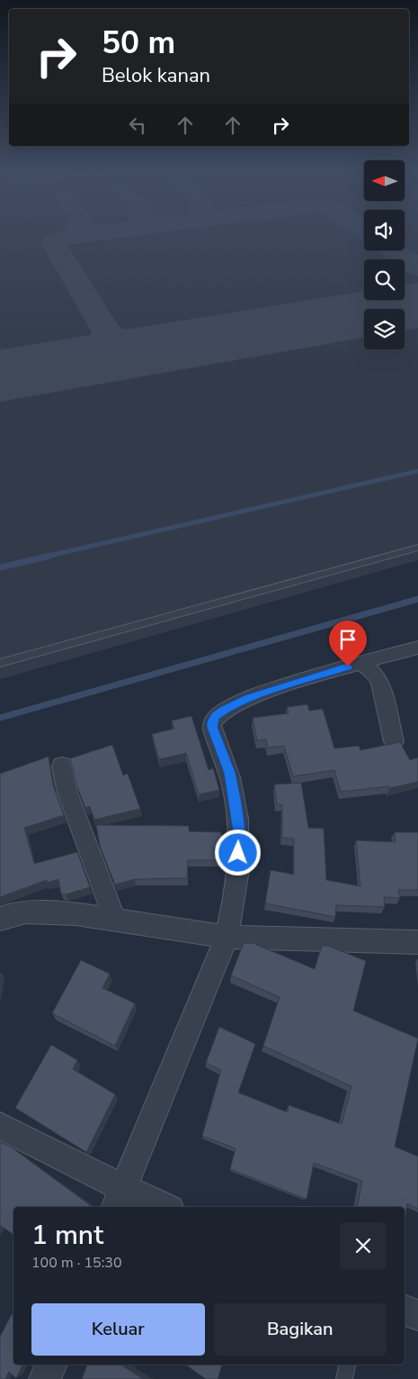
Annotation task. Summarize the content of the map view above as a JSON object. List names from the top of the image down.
{
  "north": "left",
  "page": {
    "turn": ["50 m", "Belok kanan"],
    "heading": ["1 mnt", "100 m · 15:30"],
    "buttons": ["Keluar", "Bagikan"]
  }
}
